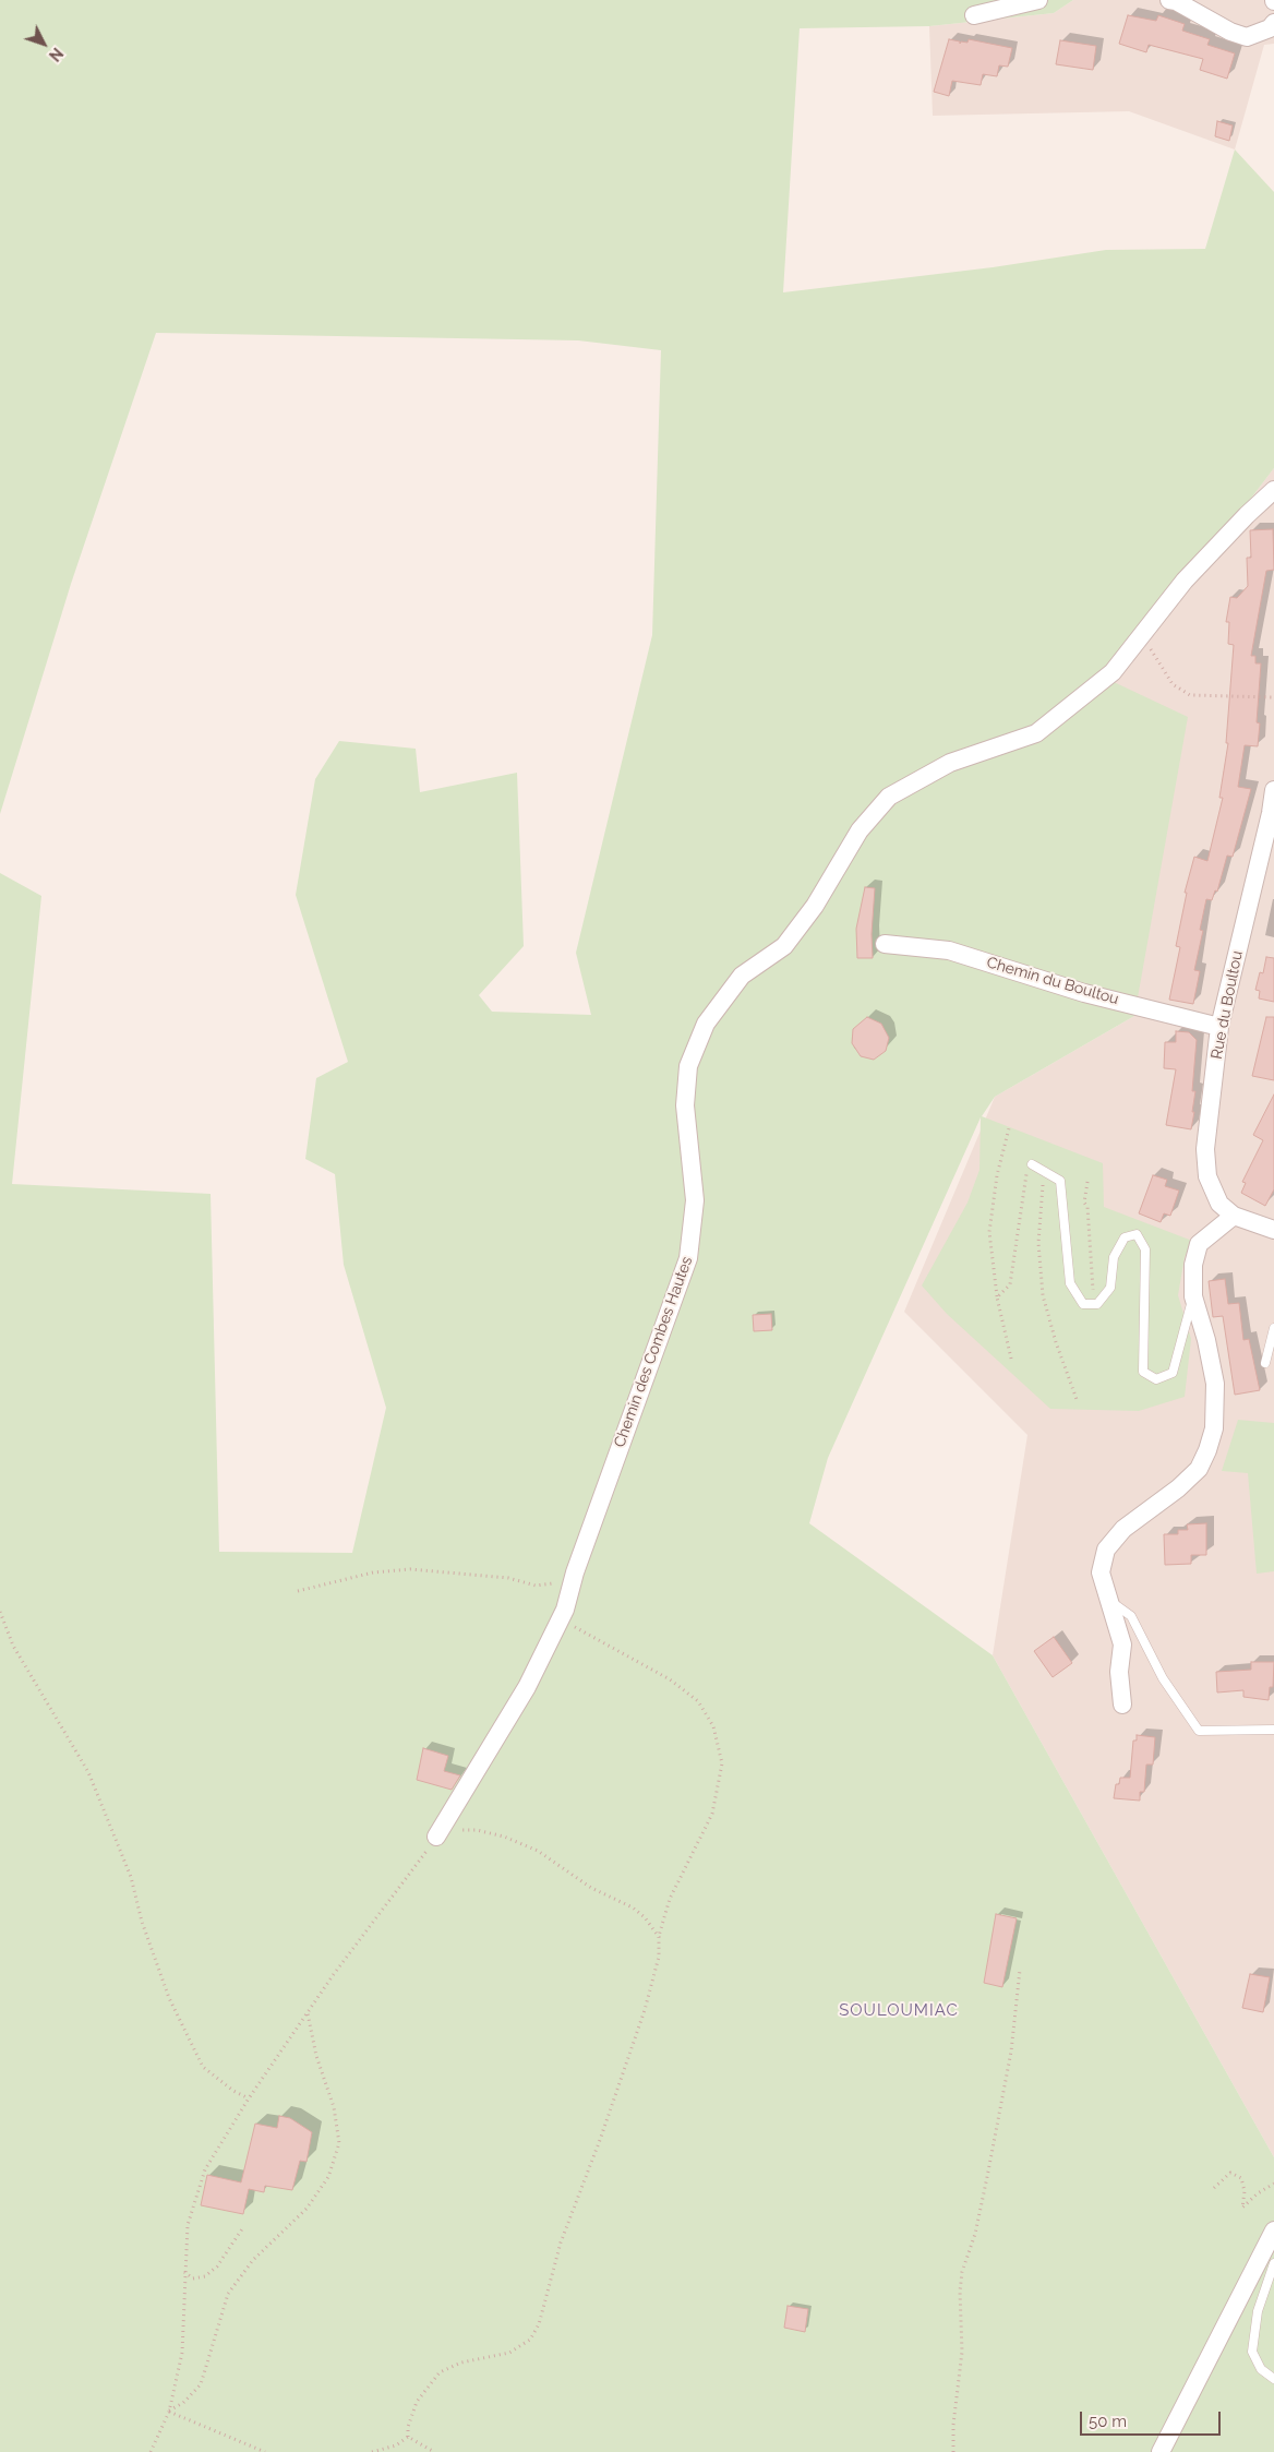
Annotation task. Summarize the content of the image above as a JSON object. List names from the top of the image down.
{
  "streets": {
    "street": ["Chemin du Boultou", "Rue du Boultou", "Chemin des Combes Hautes"]
  },
  "crossings": [
    ["Chemin du Boultou", "Rue du Boultou"]
  ],
  "districts": ["SOULOUMIAC"],
  "scale_bar": "50 m",
  "north": "bottom right"
}
